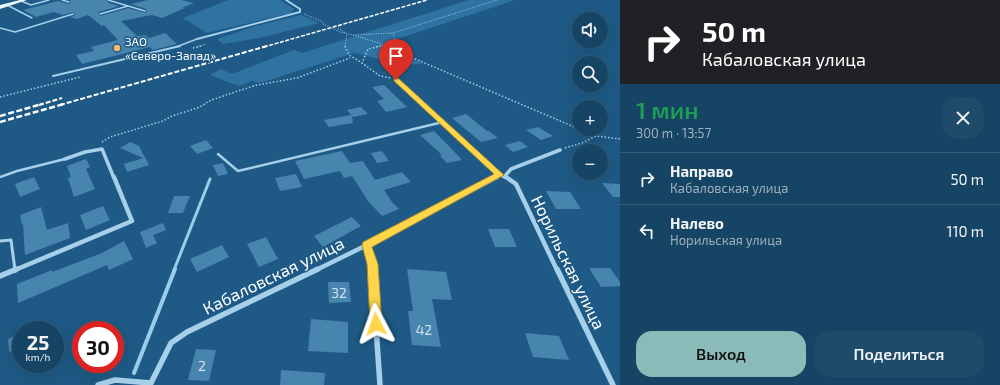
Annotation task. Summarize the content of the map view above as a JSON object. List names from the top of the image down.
{
  "streets": {
    "street": ["Норильская улица", "Кабаловская улица"]
  },
  "crossings": [
    ["Норильская улица", "Кабаловская улица"]
  ],
  "places": ["ЗАО «Северо-Запад»"],
  "house_numbers": ["32", "42", "2"],
  "page": {
    "turn": ["50 m", "Кабаловская улица"],
    "map_buttons": ["+", "−"],
    "heading": ["1 мин", "300 m · 13:57"],
    "list": [
      {
        "name": "Направо",
        "note": "Кабаловская улица",
        "value": "50 m"
      },
      {
        "name": "Налево",
        "note": "Норильская улица",
        "value": "110 m"
      }
    ],
    "speed": "25 km/h",
    "limit": "30",
    "buttons": ["Выход", "Поделиться"]
  }
}
